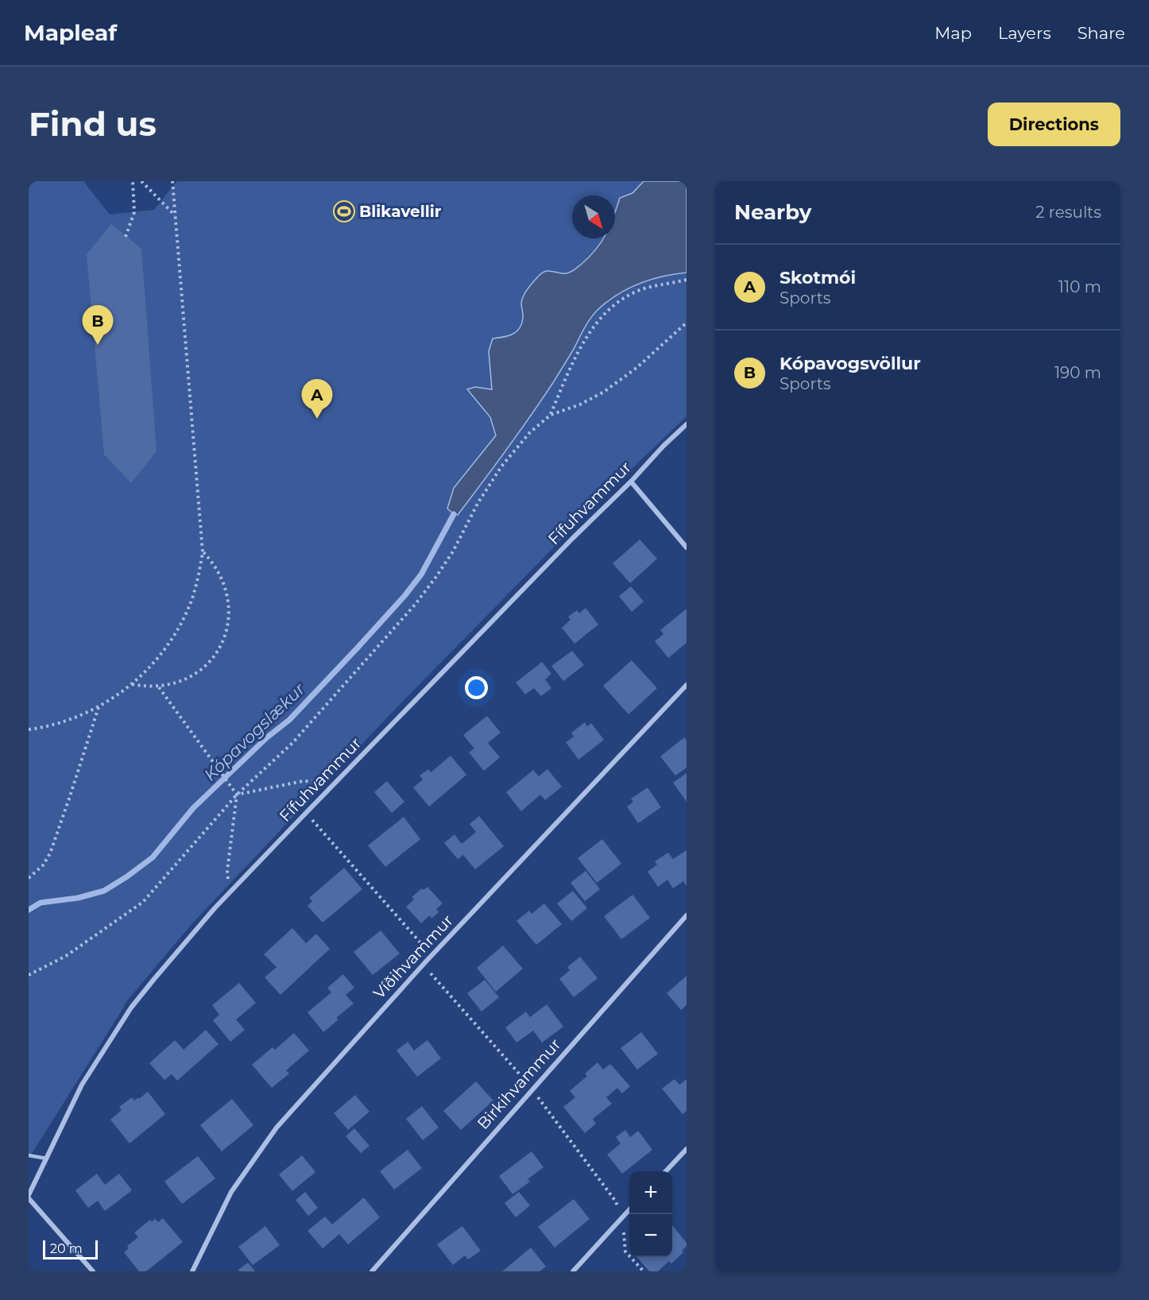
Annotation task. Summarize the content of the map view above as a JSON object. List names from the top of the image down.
{
  "streets": {
    "street": ["Fífuhvammur", "Víðihvammur", "Birkihvammur"]
  },
  "water": ["Kópavogslækur"],
  "places": {
    "sports": ["Blikavellir"]
  },
  "scale_bar": "20 m",
  "north": "bottom right",
  "page": {
    "header": "Mapleaf",
    "nav": ["Map", "Layers", "Share"],
    "buttons": "Directions",
    "title": "Find us",
    "heading": ["Nearby", "2 results"],
    "list": [
      {
        "mark": "A",
        "name": "Skotmói",
        "note": "Sports",
        "value": "110 m"
      },
      {
        "mark": "B",
        "name": "Kópavogsvöllur",
        "note": "Sports",
        "value": "190 m"
      }
    ],
    "pins": ["B", "A"],
    "map_buttons": ["+", "−"],
    "scale": "20 m"
  }
}
